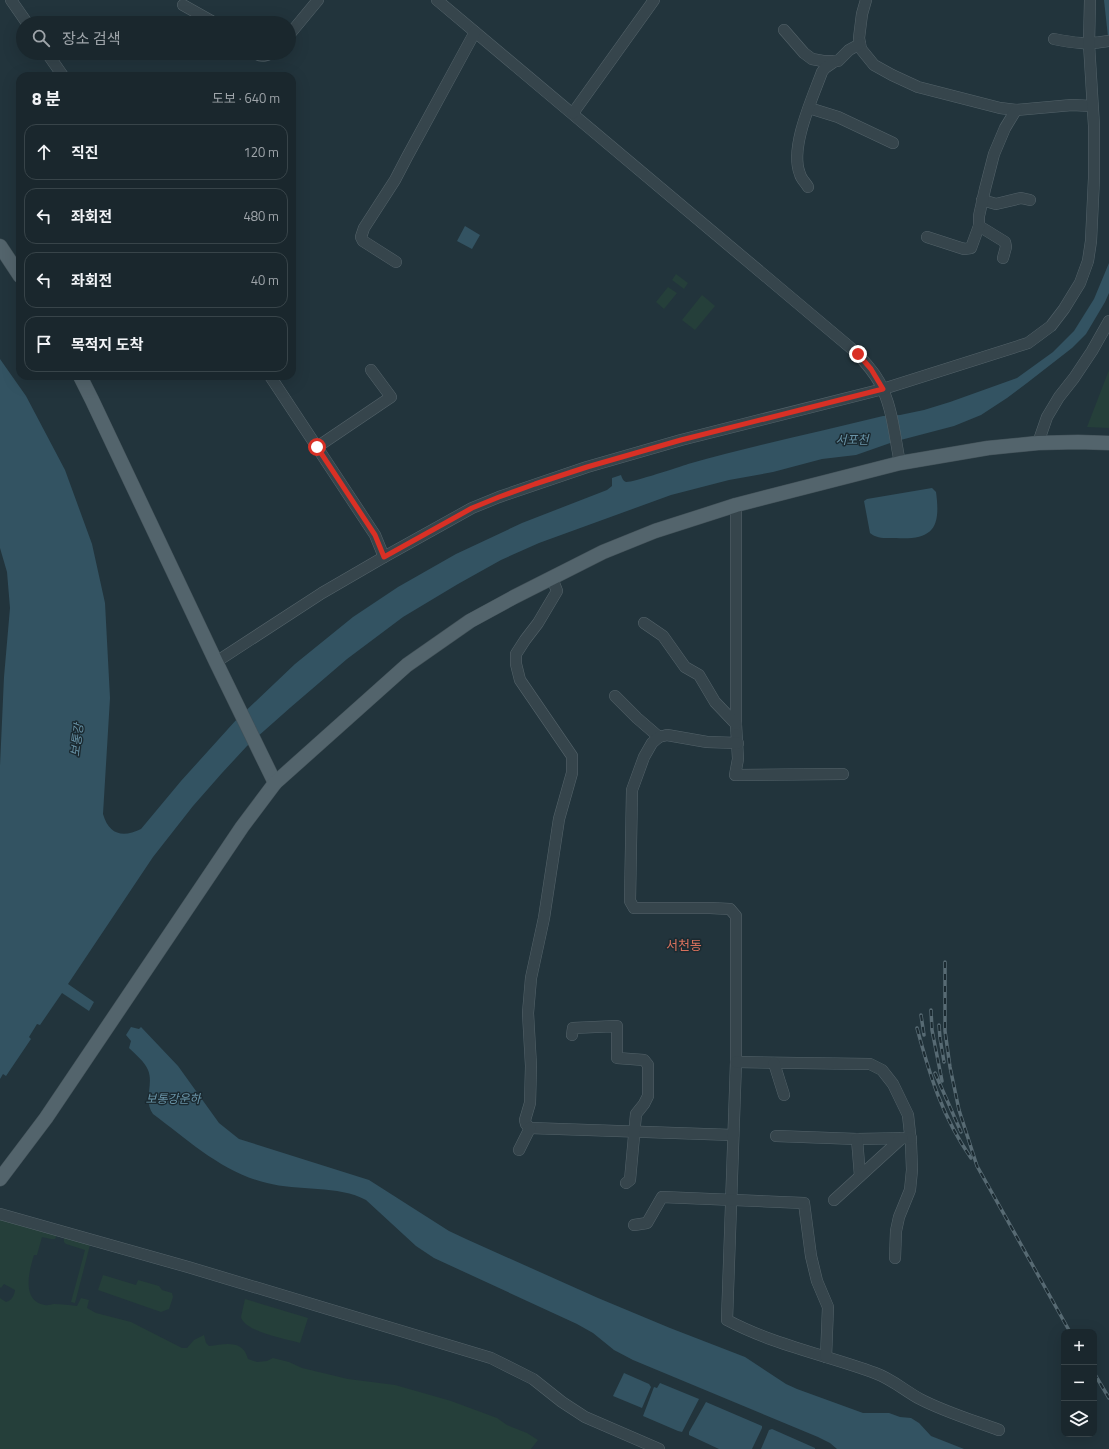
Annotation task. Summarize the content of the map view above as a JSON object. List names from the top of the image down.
{
  "districts": ["서천동"],
  "water": ["서포천", "보통강", "보통강운하"],
  "page": {
    "search": "장소 검색",
    "heading": ["8 분", "도보 · 640 m"],
    "list": [
      ["직진", "120 m"],
      ["좌회전", "480 m"],
      ["좌회전", "40 m"],
      "목적지 도착"
    ],
    "map_buttons": ["+", "−"]
  }
}
